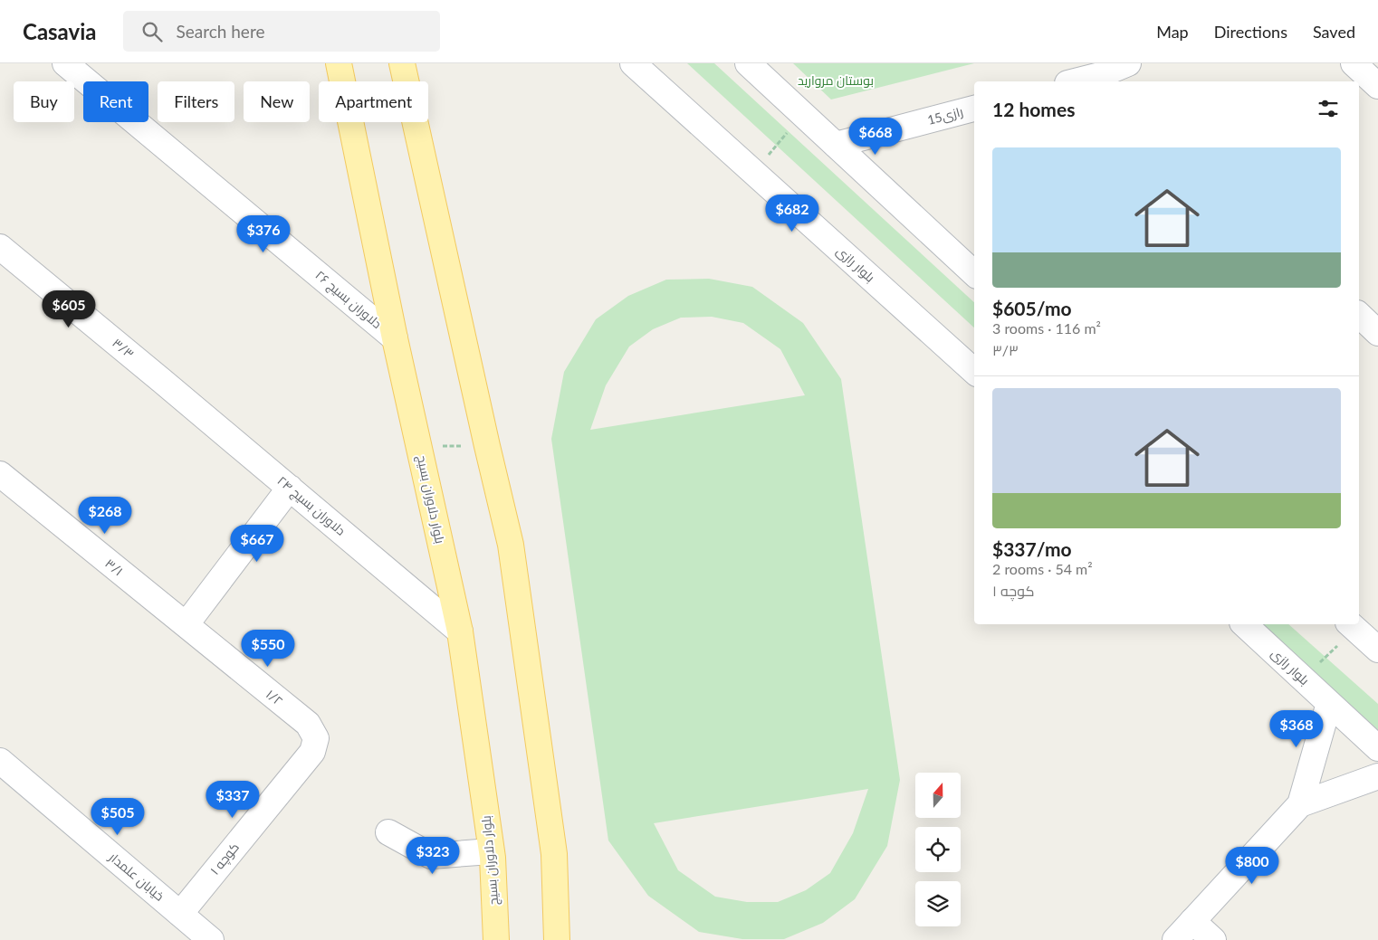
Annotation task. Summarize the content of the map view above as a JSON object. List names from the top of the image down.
{
  "streets": {
    "main road": ["بلوار دلاوران بسیج"],
    "street": [
      "15رازی",
      "بلوار رازی",
      "دلاوران بسیج ۲۶",
      "۳/۳",
      "دلاوران بسیج ۲۴",
      "۳/۱",
      "۱/۲",
      "کوچه ۱",
      "خیابان علمدار"
    ]
  },
  "crossings": [
    ["دلاوران بسیج ۲۶", "بلوار دلاوران بسیج"],
    ["۳/۳", "دلاوران بسیج ۲۴"],
    ["بلوار دلاوران بسیج", "دلاوران بسیج ۲۴"],
    ["۳/۱", "۱/۲"],
    ["۱/۲", "کوچه ۱"],
    ["کوچه ۱", "خیابان علمدار"]
  ],
  "parks": ["بوستان مروارید"],
  "north": "top",
  "page": {
    "header": "Casavia",
    "search": "Search here",
    "nav": ["Map", "Directions", "Saved"],
    "chip": [
      "Buy",
      "Rent",
      "Filters",
      "New",
      "Apartment"
    ],
    "heading": "12 homes",
    "price": [
      "$668",
      "$682",
      "$376",
      "$605",
      "$268",
      "$667",
      "$550",
      "$368",
      "$337",
      "$505",
      "$323",
      "$800"
    ],
    "list": [
      {
        "name": "$605/mo",
        "note": "3 rooms · 116 m² · ۳/۳"
      },
      {
        "name": "$337/mo",
        "note": "2 rooms · 54 m² · کوچه ۱"
      }
    ]
  }
}
